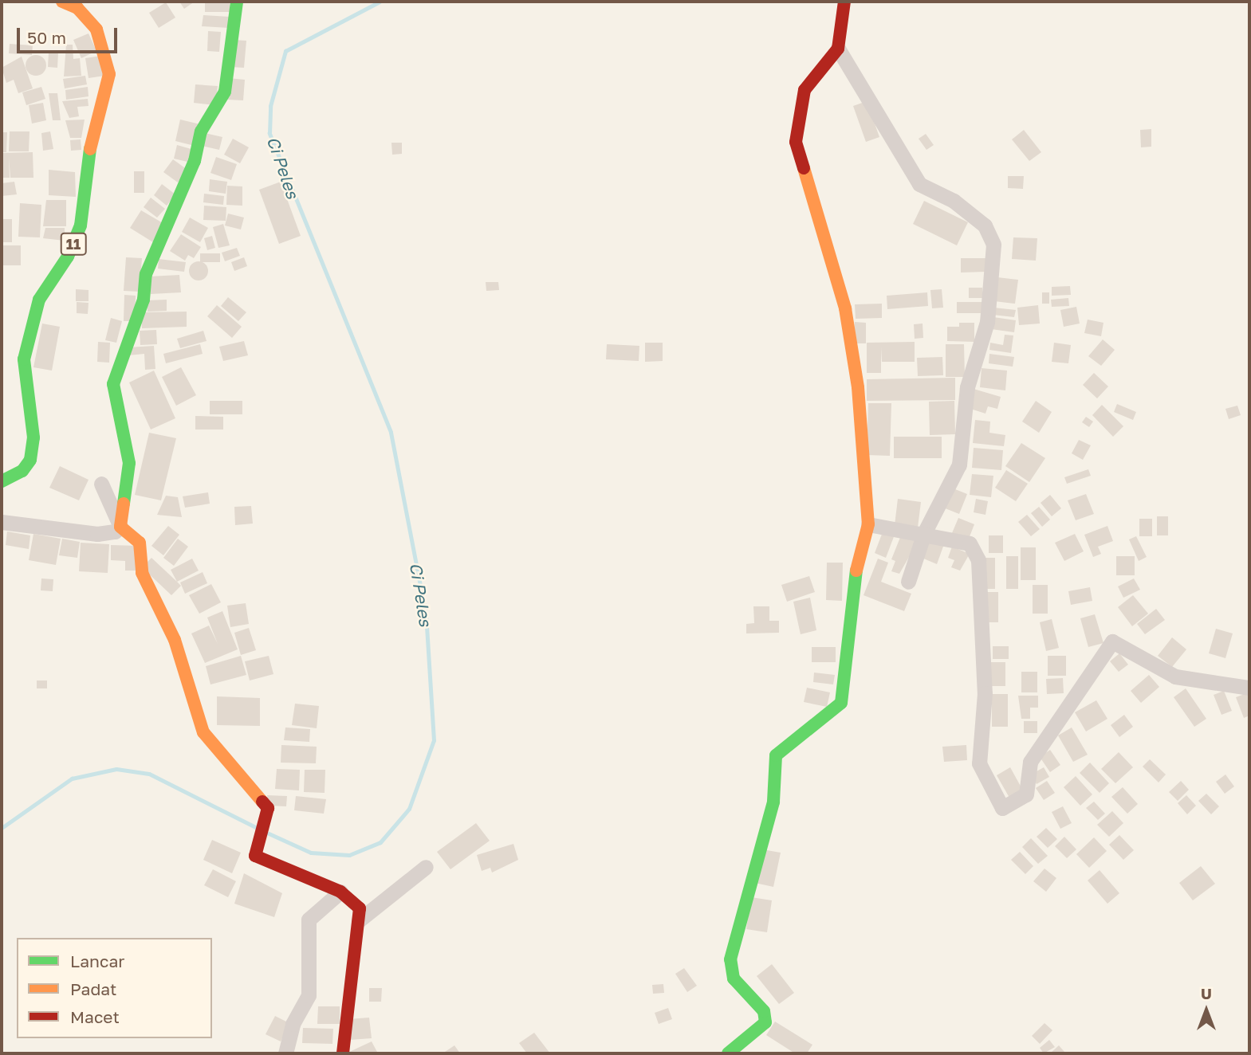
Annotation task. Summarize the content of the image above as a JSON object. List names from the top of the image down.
{
  "streets": {
    "main road": ["11"]
  },
  "water": ["Ci Peles"],
  "legend": ["Lancar", "Padat", "Macet"],
  "scale_bar": "50 m",
  "north": "top"
}
